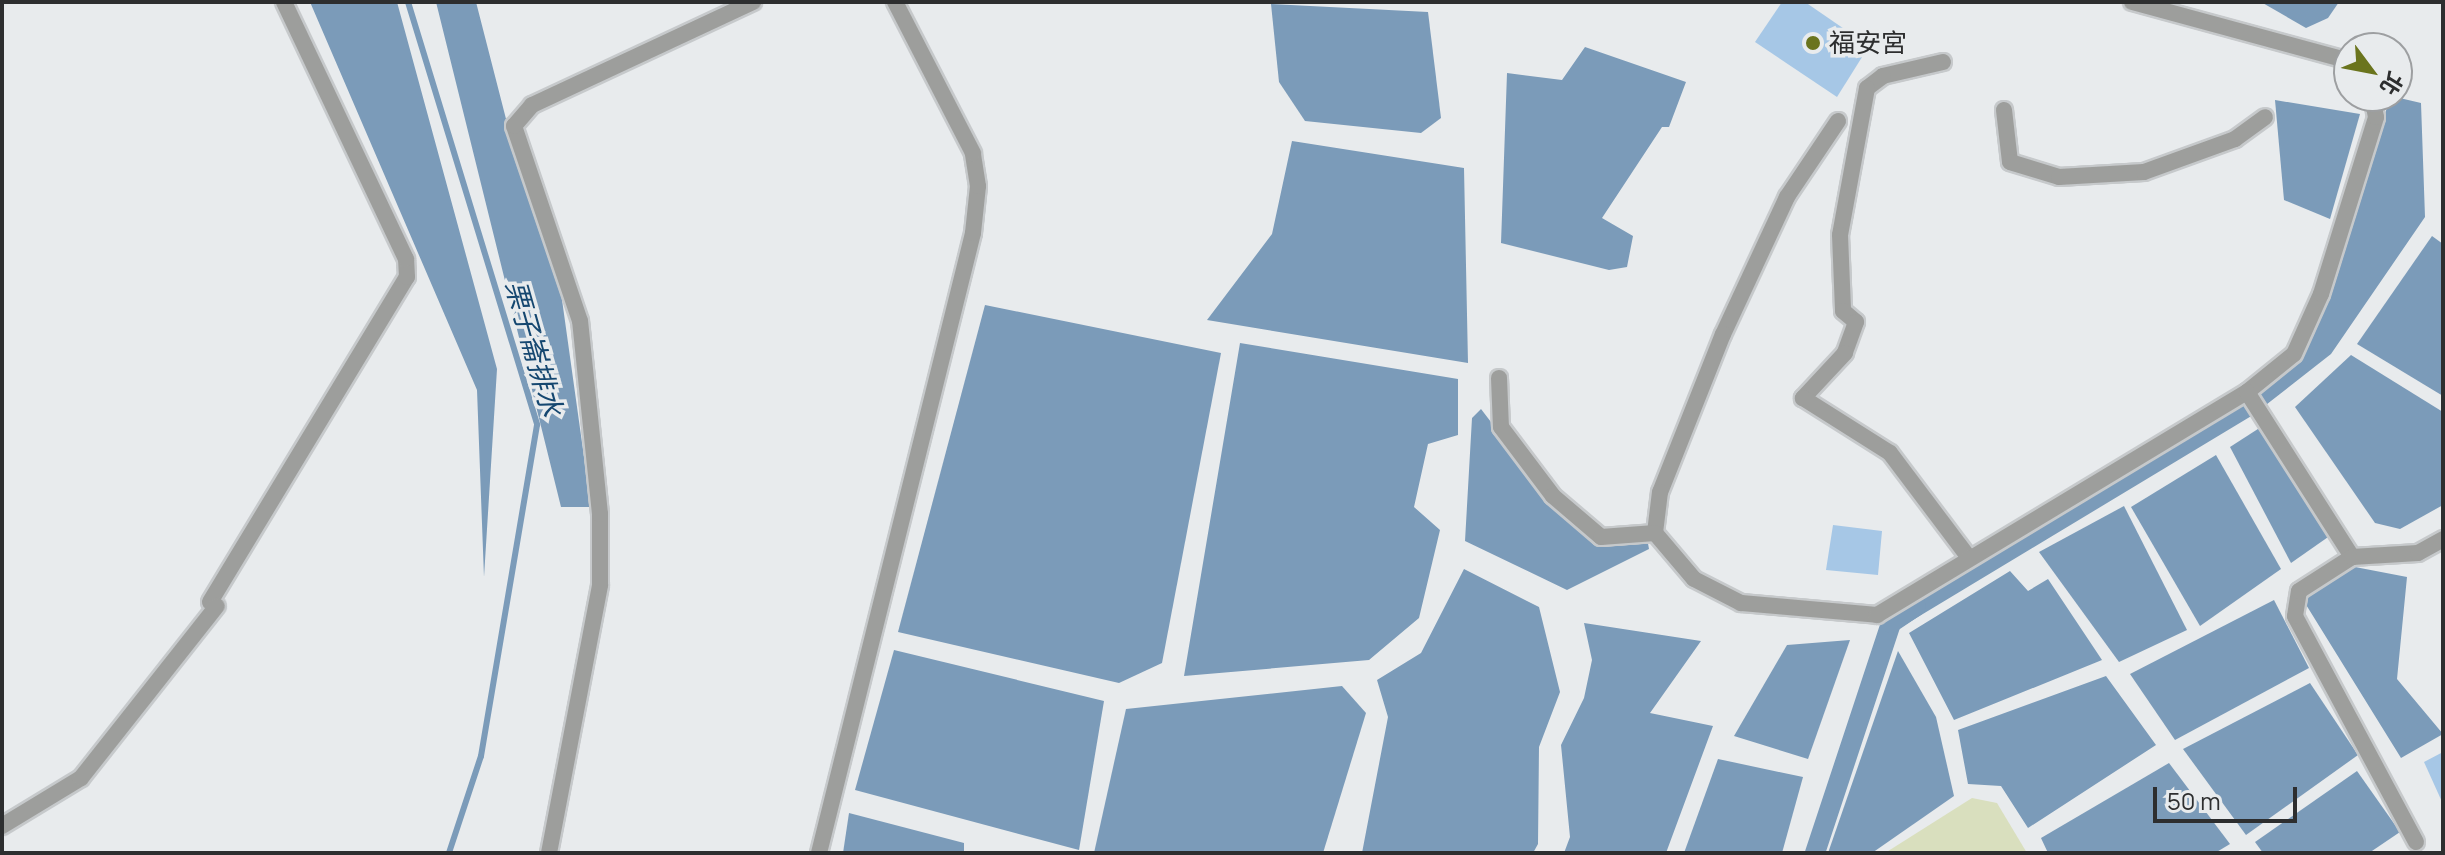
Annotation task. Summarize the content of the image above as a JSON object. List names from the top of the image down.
{
  "water": ["栗子崙排水"],
  "places": ["福安宮"],
  "scale_bar": "50 m",
  "north": "bottom right"
}
